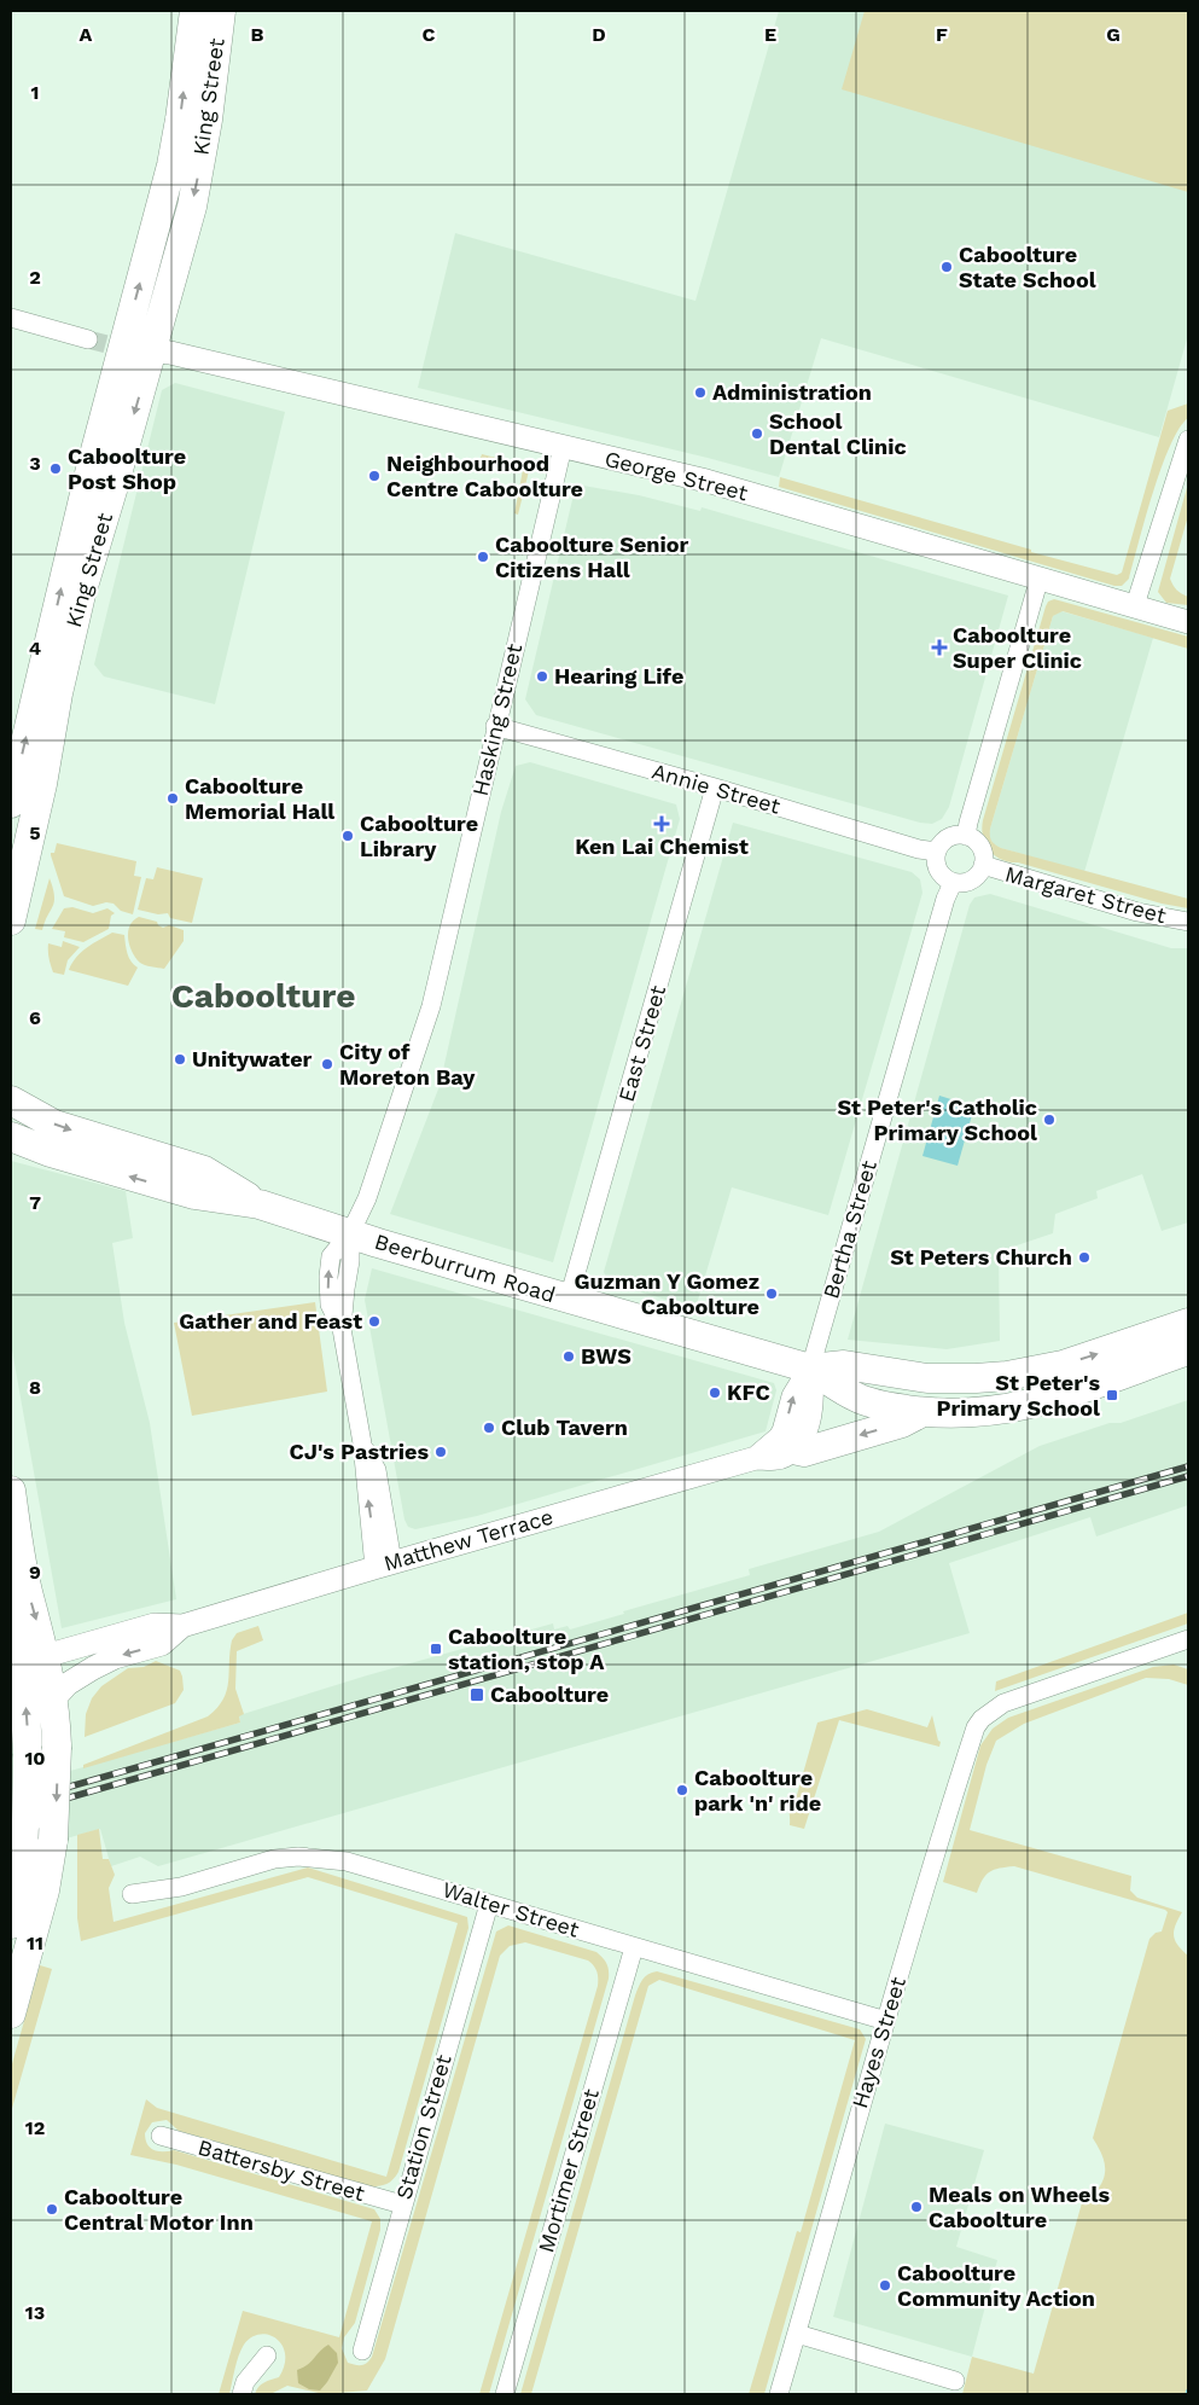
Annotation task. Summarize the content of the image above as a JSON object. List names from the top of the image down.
{
  "streets": {
    "main road": ["King Street", "Beerburrum Road"],
    "street": [
      "George Street",
      "Hasking Street",
      "Annie Street",
      "Margaret Street",
      "East Street",
      "Bertha Street",
      "Matthew Terrace",
      "Walter Street",
      "Hayes Street",
      "Station Street",
      "Battersby Street",
      "Mortimer Street"
    ]
  },
  "crossings": [
    ["King Street", "George Street"],
    ["George Street", "Hasking Street"],
    ["Hasking Street", "Annie Street"],
    ["Hasking Street", "Beerburrum Road"],
    ["Annie Street", "Margaret Street"],
    ["Annie Street", "East Street"],
    ["Annie Street", "Bertha Street"],
    ["Margaret Street", "Bertha Street"],
    ["East Street", "Beerburrum Road"],
    ["Bertha Street", "Beerburrum Road"],
    ["Bertha Street", "Matthew Terrace"],
    ["Beerburrum Road", "Matthew Terrace"],
    ["Walter Street", "Hayes Street"],
    ["Walter Street", "Station Street"],
    ["Walter Street", "Mortimer Street"],
    ["Station Street", "Battersby Street"]
  ],
  "districts": ["Caboolture"],
  "places": {
    "other": [
      "Caboolture State School",
      "Administration",
      "School Dental Clinic",
      "Caboolture Post Shop",
      "Neighbourhood Centre Caboolture",
      "Caboolture Senior Citizens Hall",
      "Hearing Life",
      "Caboolture Memorial Hall",
      "Caboolture Library",
      "Unitywater",
      "City of Moreton Bay",
      "St Peter's Catholic Primary School",
      "St Peters Church",
      "Guzman Y Gomez Caboolture",
      "Gather and Feast",
      "BWS",
      "KFC",
      "Club Tavern",
      "CJ's Pastries",
      "Caboolture park 'n' ride",
      "Meals on Wheels Caboolture",
      "Caboolture Central Motor Inn",
      "Caboolture Community Action"
    ],
    "health": ["Caboolture Super Clinic", "Ken Lai Chemist"],
    "transit": ["St Peter's Primary School", "Caboolture station, stop A", "Caboolture"]
  },
  "grid": {
    "columns": [
      "A",
      "B",
      "C",
      "D",
      "E",
      "F",
      "G"
    ],
    "rows": [
      "1",
      "2",
      "3",
      "4",
      "5",
      "6",
      "7",
      "8",
      "9",
      "10",
      "11",
      "12",
      "13"
    ]
  }
}
